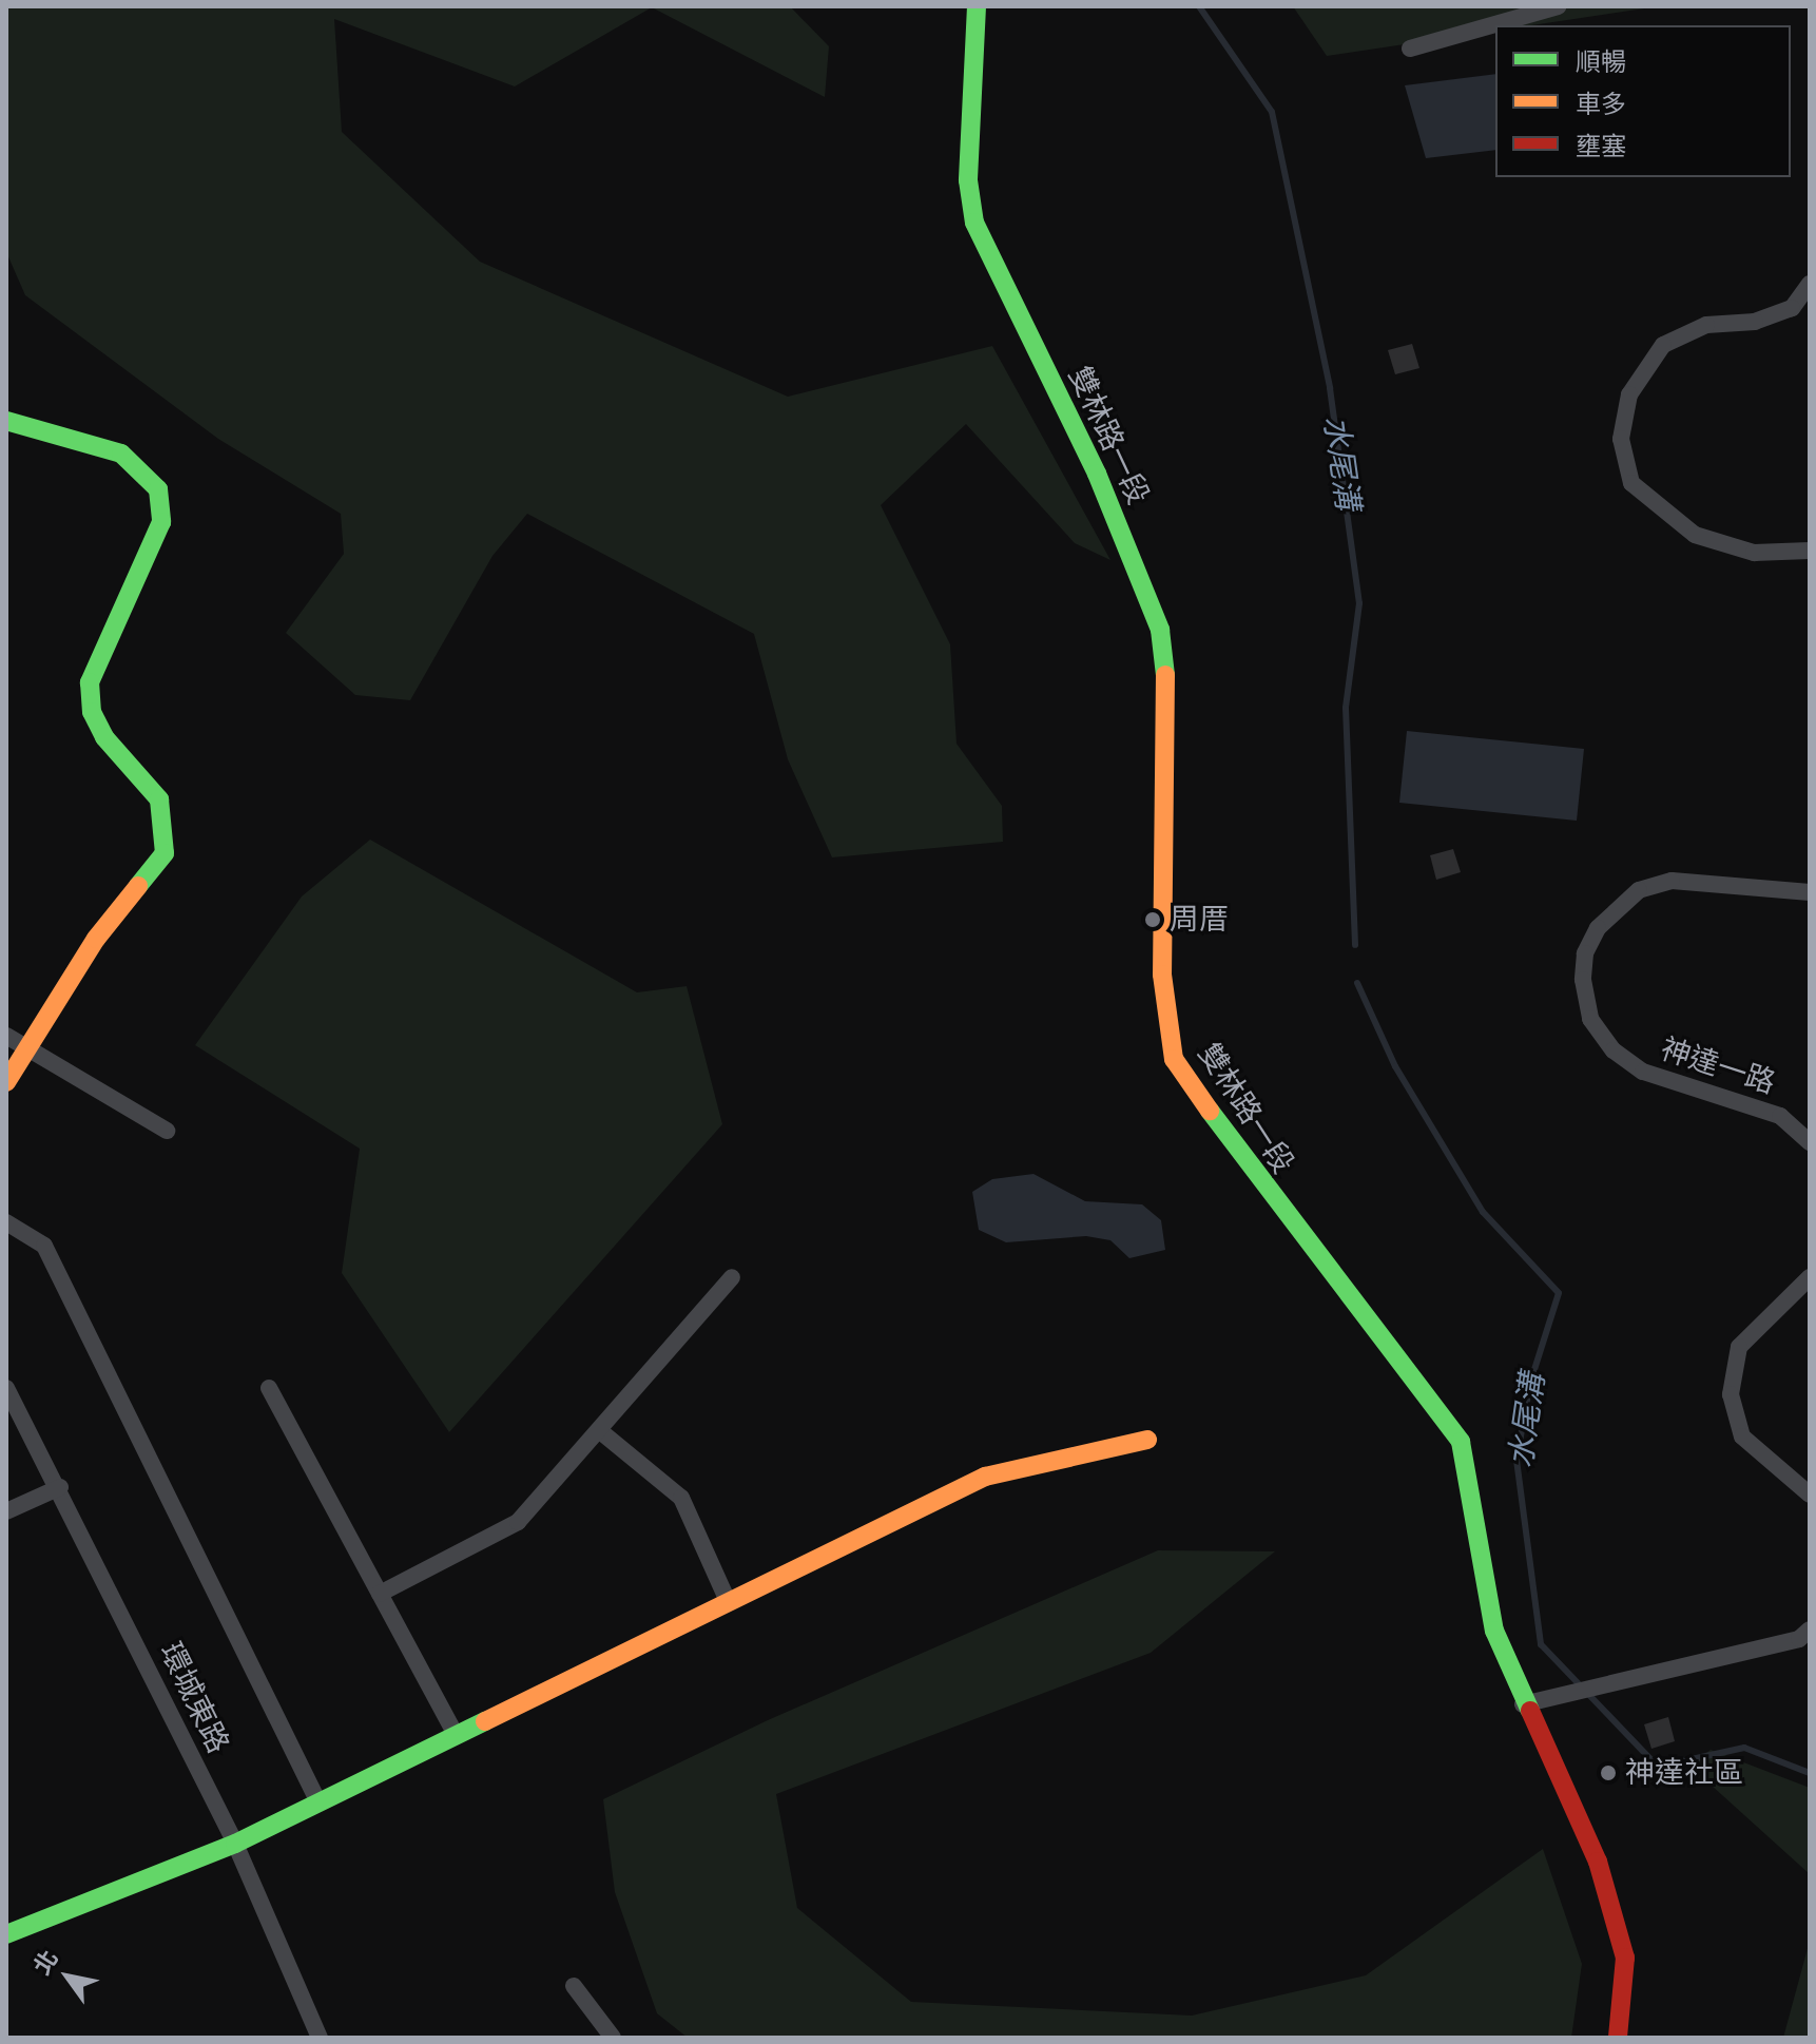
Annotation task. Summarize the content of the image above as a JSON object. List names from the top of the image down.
{
  "streets": {
    "street": ["雙林路一段", "神達一路", "環城東路"]
  },
  "water": ["水尾溝"],
  "places": ["周厝", "神達社區"],
  "legend": ["順暢", "車多", "壅塞"],
  "north": "top left"
}
